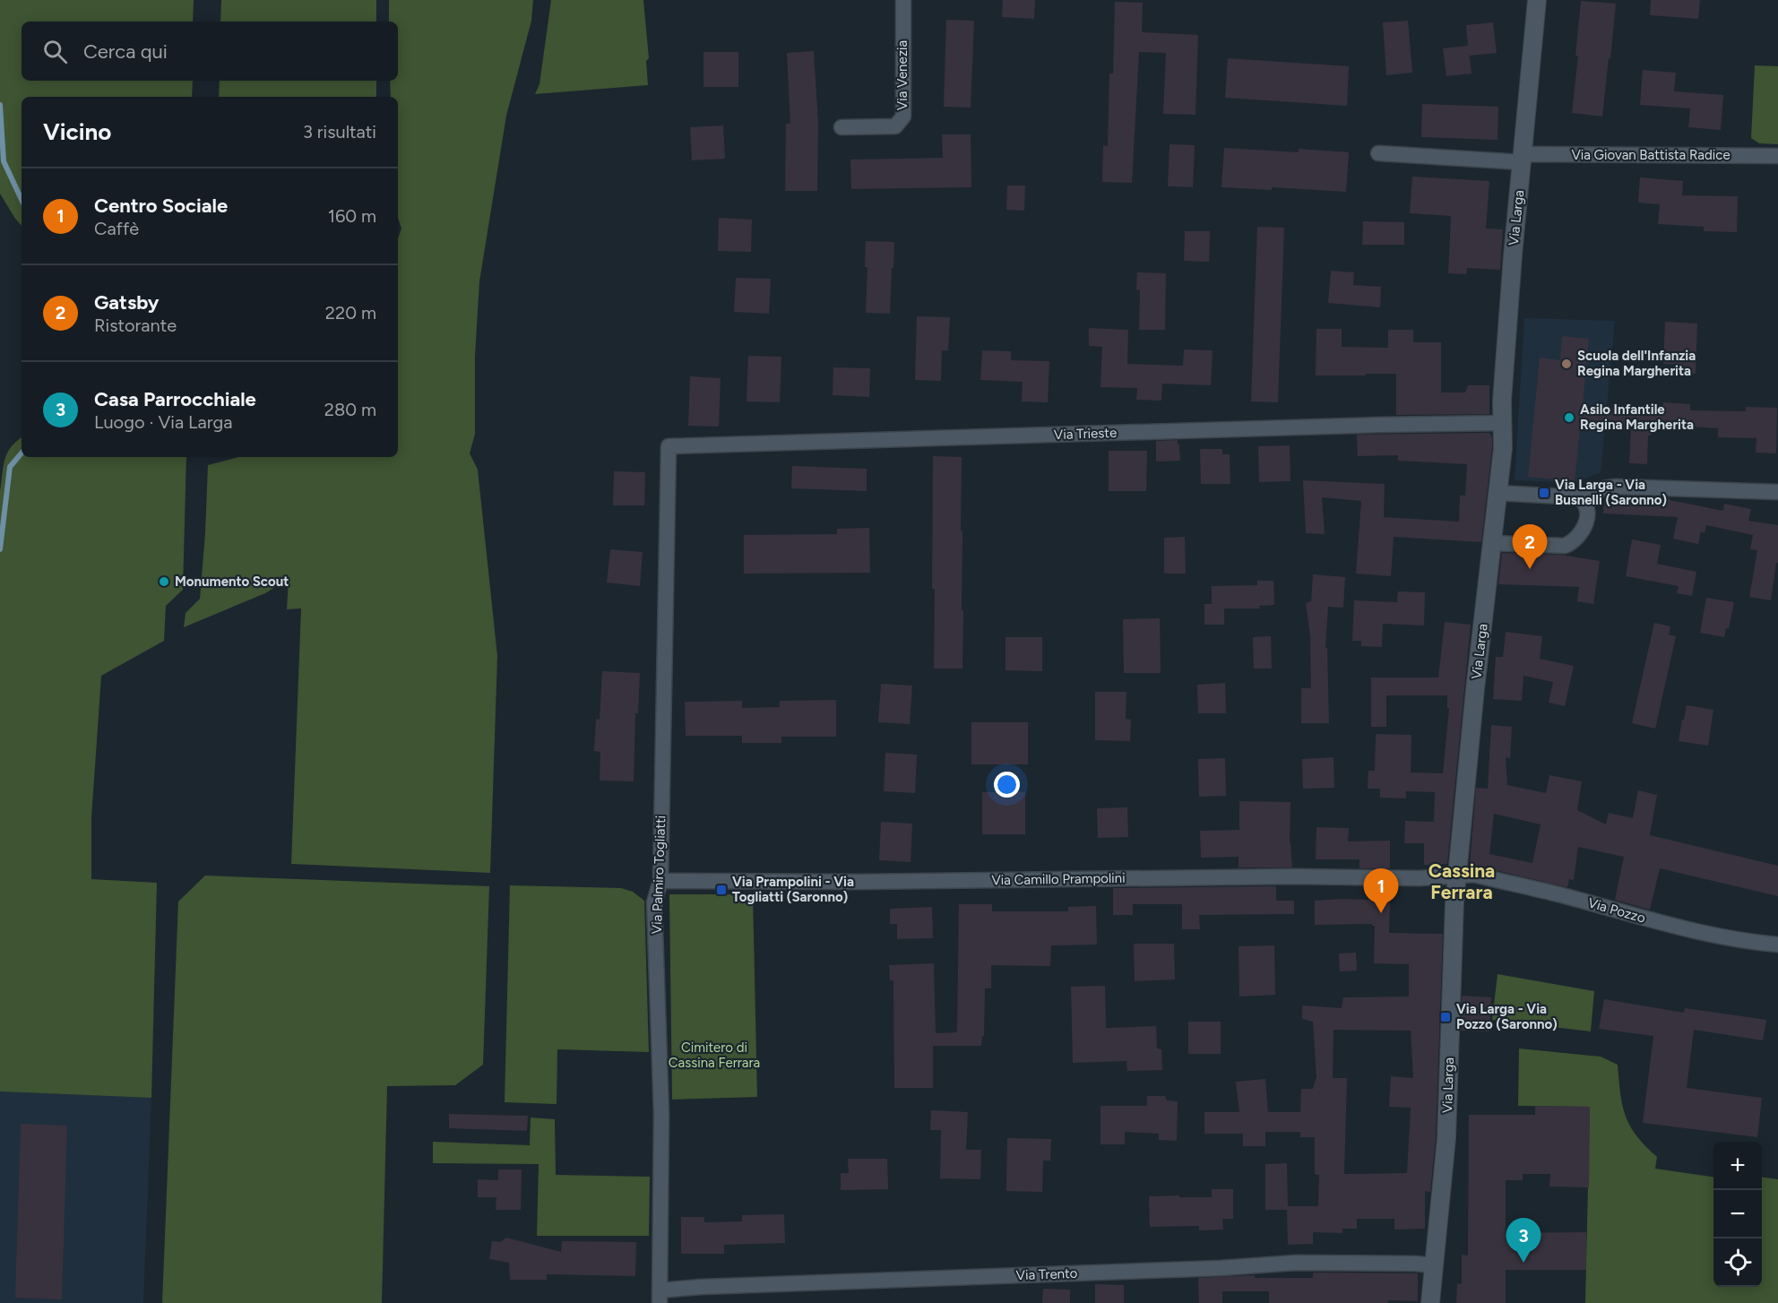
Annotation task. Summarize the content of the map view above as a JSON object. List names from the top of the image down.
{
  "streets": {
    "street": [
      "Via Venezia",
      "Via Giovan Battista Radice",
      "Via Larga",
      "Via Trieste",
      "Via Palmiro Togliatti",
      "Via Camillo Prampolini",
      "Via Pozzo",
      "Via Trento"
    ]
  },
  "crossings": [
    ["Via Giovan Battista Radice", "Via Larga"],
    ["Via Larga", "Via Trieste"],
    ["Via Larga", "Via Camillo Prampolini"],
    ["Via Larga", "Via Pozzo"],
    ["Via Larga", "Via Trento"],
    ["Via Trieste", "Via Palmiro Togliatti"],
    ["Via Palmiro Togliatti", "Via Camillo Prampolini"],
    ["Via Palmiro Togliatti", "Via Trento"],
    ["Via Camillo Prampolini", "Via Pozzo"]
  ],
  "districts": ["Cassina Ferrara"],
  "parks": ["Cimitero di Cassina Ferrara"],
  "places": {
    "other": ["Scuola dell'Infanzia Regina Margherita", "Asilo Infantile Regina Margherita", "Monumento Scout"],
    "transit": ["Via Larga - Via Busnelli (Saronno)", "Via Prampolini - Via Togliatti (Saronno)", "Via Larga - Via Pozzo (Saronno)"]
  },
  "page": {
    "search": "Cerca qui",
    "heading": ["Vicino", "3 risultati"],
    "list": [
      {
        "mark": "1",
        "name": "Centro Sociale",
        "note": "Caffè",
        "value": "160 m"
      },
      {
        "mark": "2",
        "name": "Gatsby",
        "note": "Ristorante",
        "value": "220 m"
      },
      {
        "mark": "3",
        "name": "Casa Parrocchiale",
        "note": "Luogo · Via Larga",
        "value": "280 m"
      }
    ],
    "pins": ["2", "1", "3"],
    "map_buttons": ["+", "−"]
  }
}
